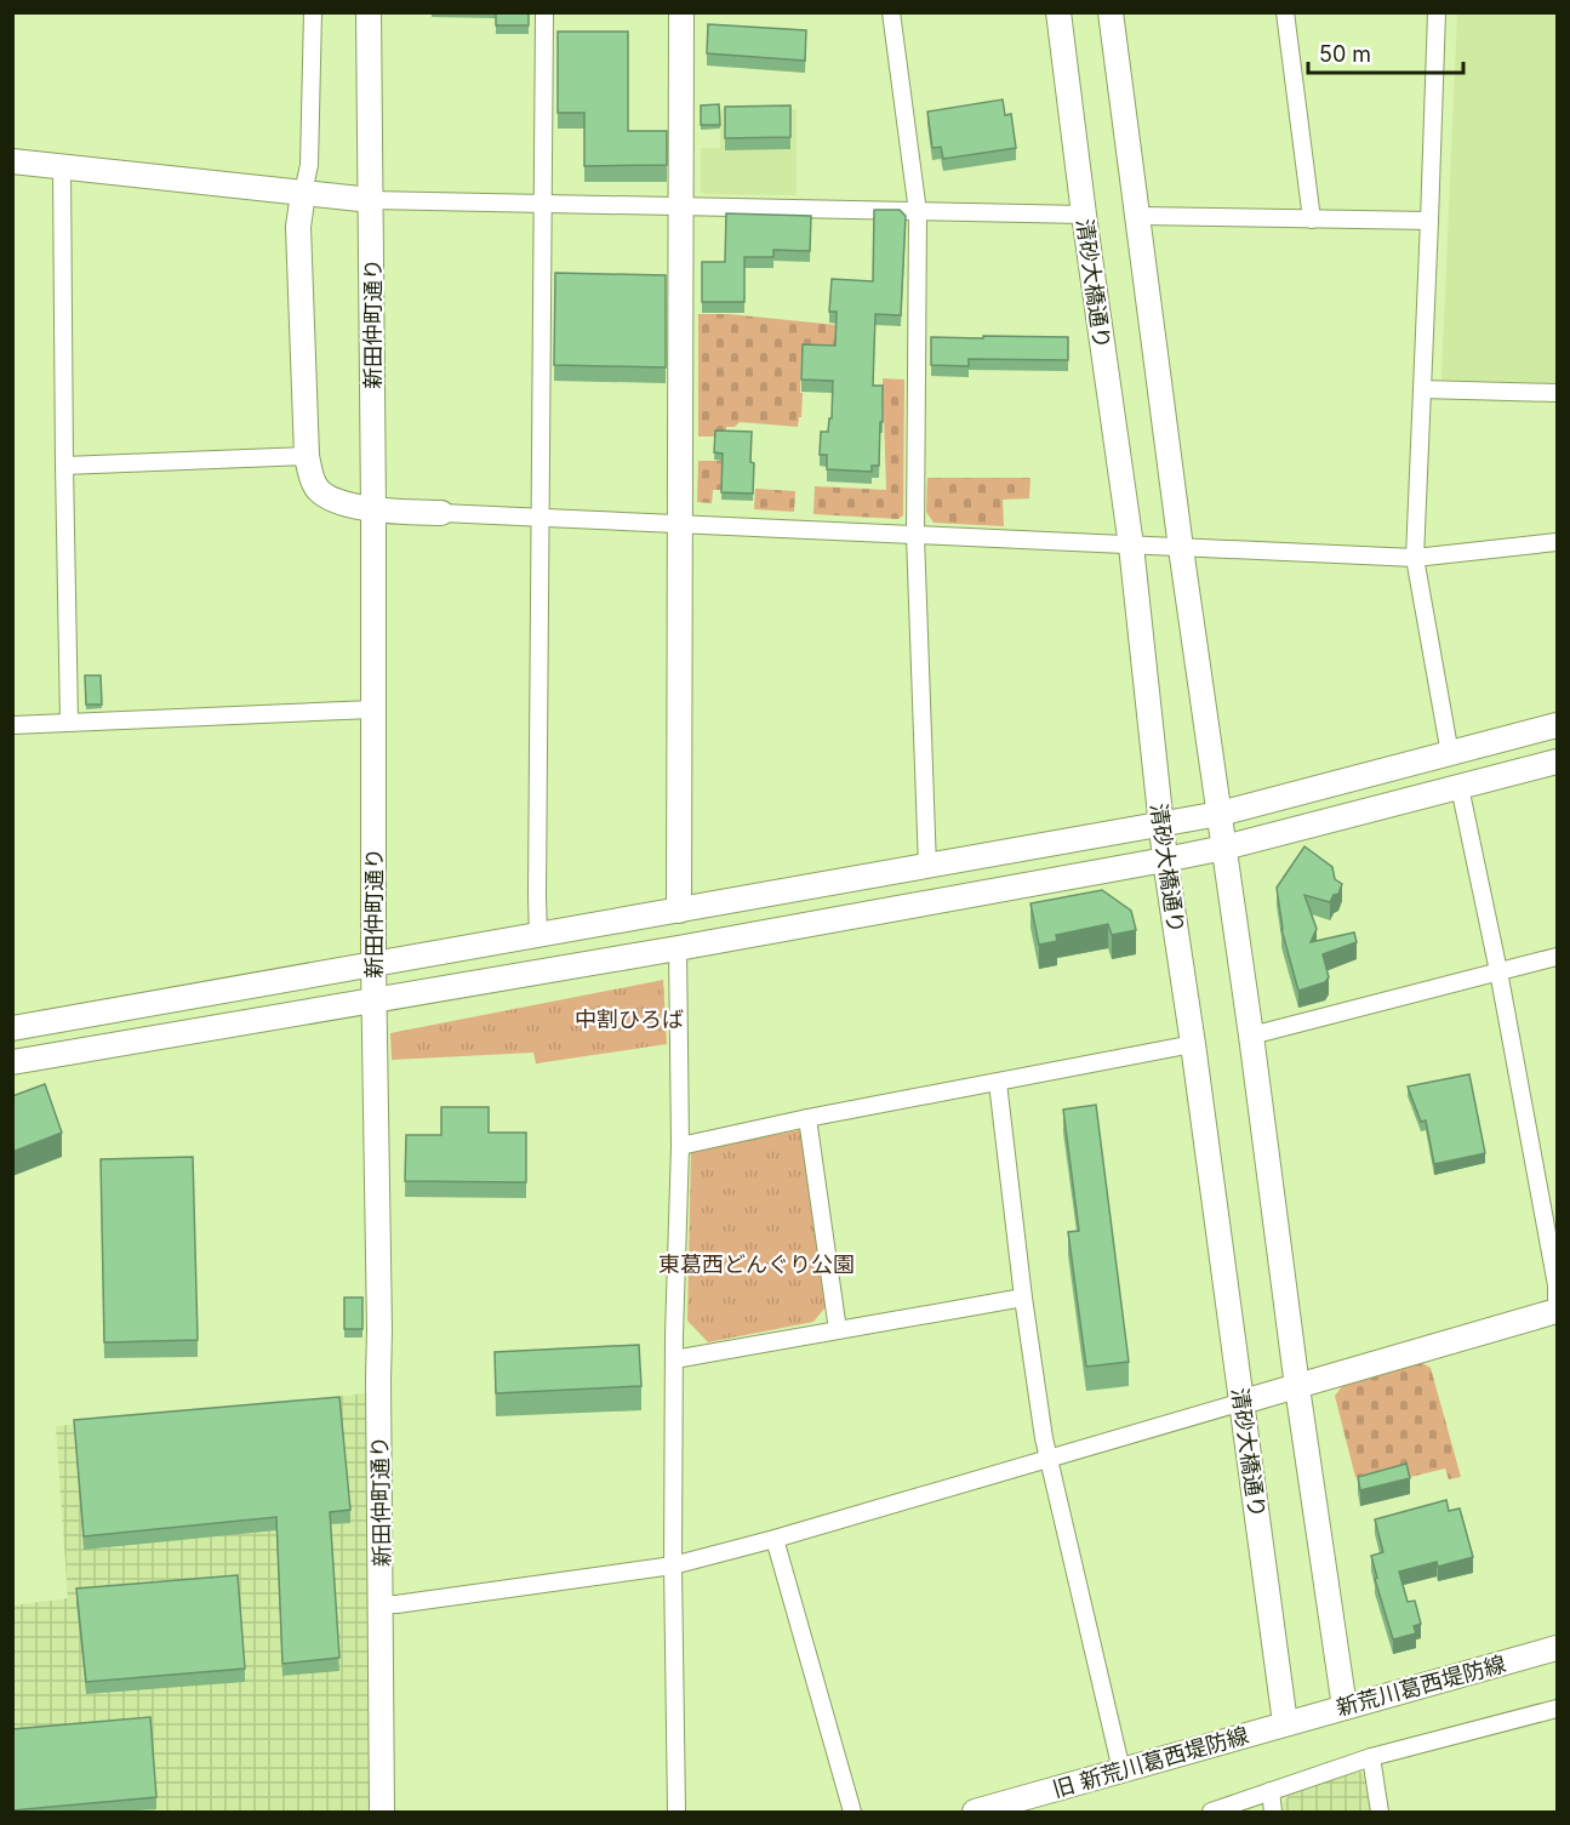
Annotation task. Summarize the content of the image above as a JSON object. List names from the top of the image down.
{
  "streets": {
    "street": [
      "清砂大橋通り",
      "新田仲町通り",
      "新荒川葛西堤防線",
      "旧 新荒川葛西堤防線"
    ]
  },
  "crossings": [
    ["清砂大橋通り", "新荒川葛西堤防線"],
    ["清砂大橋通り", "旧 新荒川葛西堤防線"],
    ["新荒川葛西堤防線", "旧 新荒川葛西堤防線"]
  ],
  "parks": ["中割ひろば", "東葛西どんぐり公園"],
  "scale_bar": "50 m"
}
